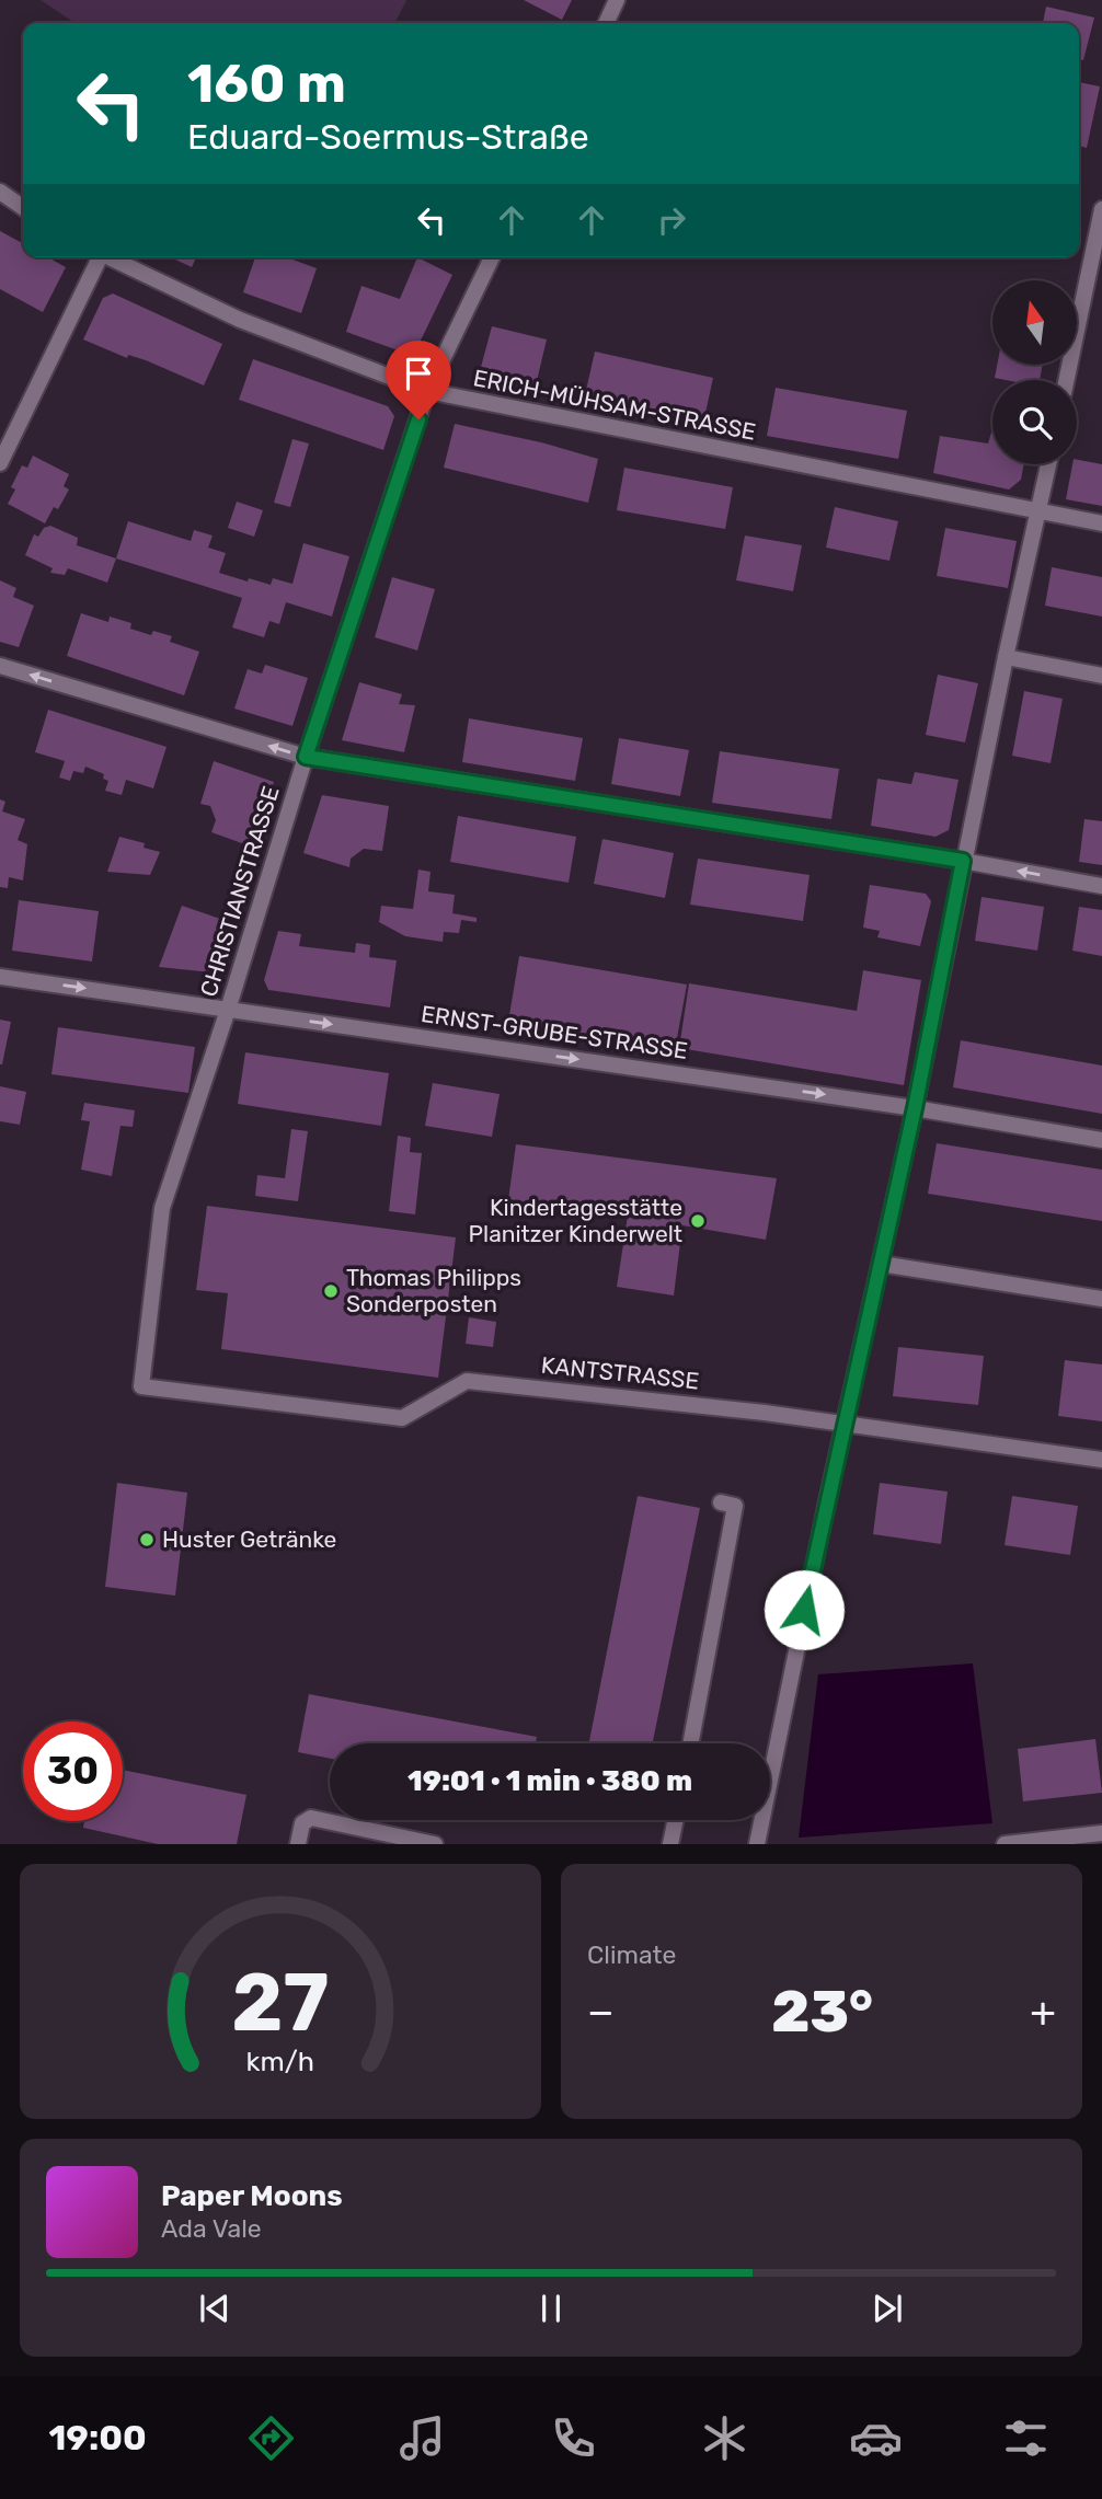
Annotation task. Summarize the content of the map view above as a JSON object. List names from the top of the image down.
{
  "streets": {
    "street": [
      "ERICH-MÜHSAM-STRASSE",
      "CHRISTIANSTRASSE",
      "ERNST-GRUBE-STRASSE",
      "KANTSTRASSE"
    ]
  },
  "crossings": [
    ["ERICH-MÜHSAM-STRASSE", "CHRISTIANSTRASSE"],
    ["CHRISTIANSTRASSE", "ERNST-GRUBE-STRASSE"],
    ["CHRISTIANSTRASSE", "KANTSTRASSE"]
  ],
  "one_way": ["ERNST-GRUBE-STRASSE"],
  "places": ["Kindertagesstätte Planitzer Kinderwelt", "Thomas Philipps Sonderposten", "Huster Getränke"],
  "north": "top",
  "page": {
    "turn": ["160 m", "Eduard-Soermus-Straße"],
    "limit": "30",
    "trip": "19:01 · 1 min · 380 m",
    "tile": "Climate",
    "heat": ["−", "23°", "+"],
    "song": ["Paper Moons", "Ada Vale"],
    "tabs": "19:00",
    "gauge": ["27", "km/h"]
  }
}
